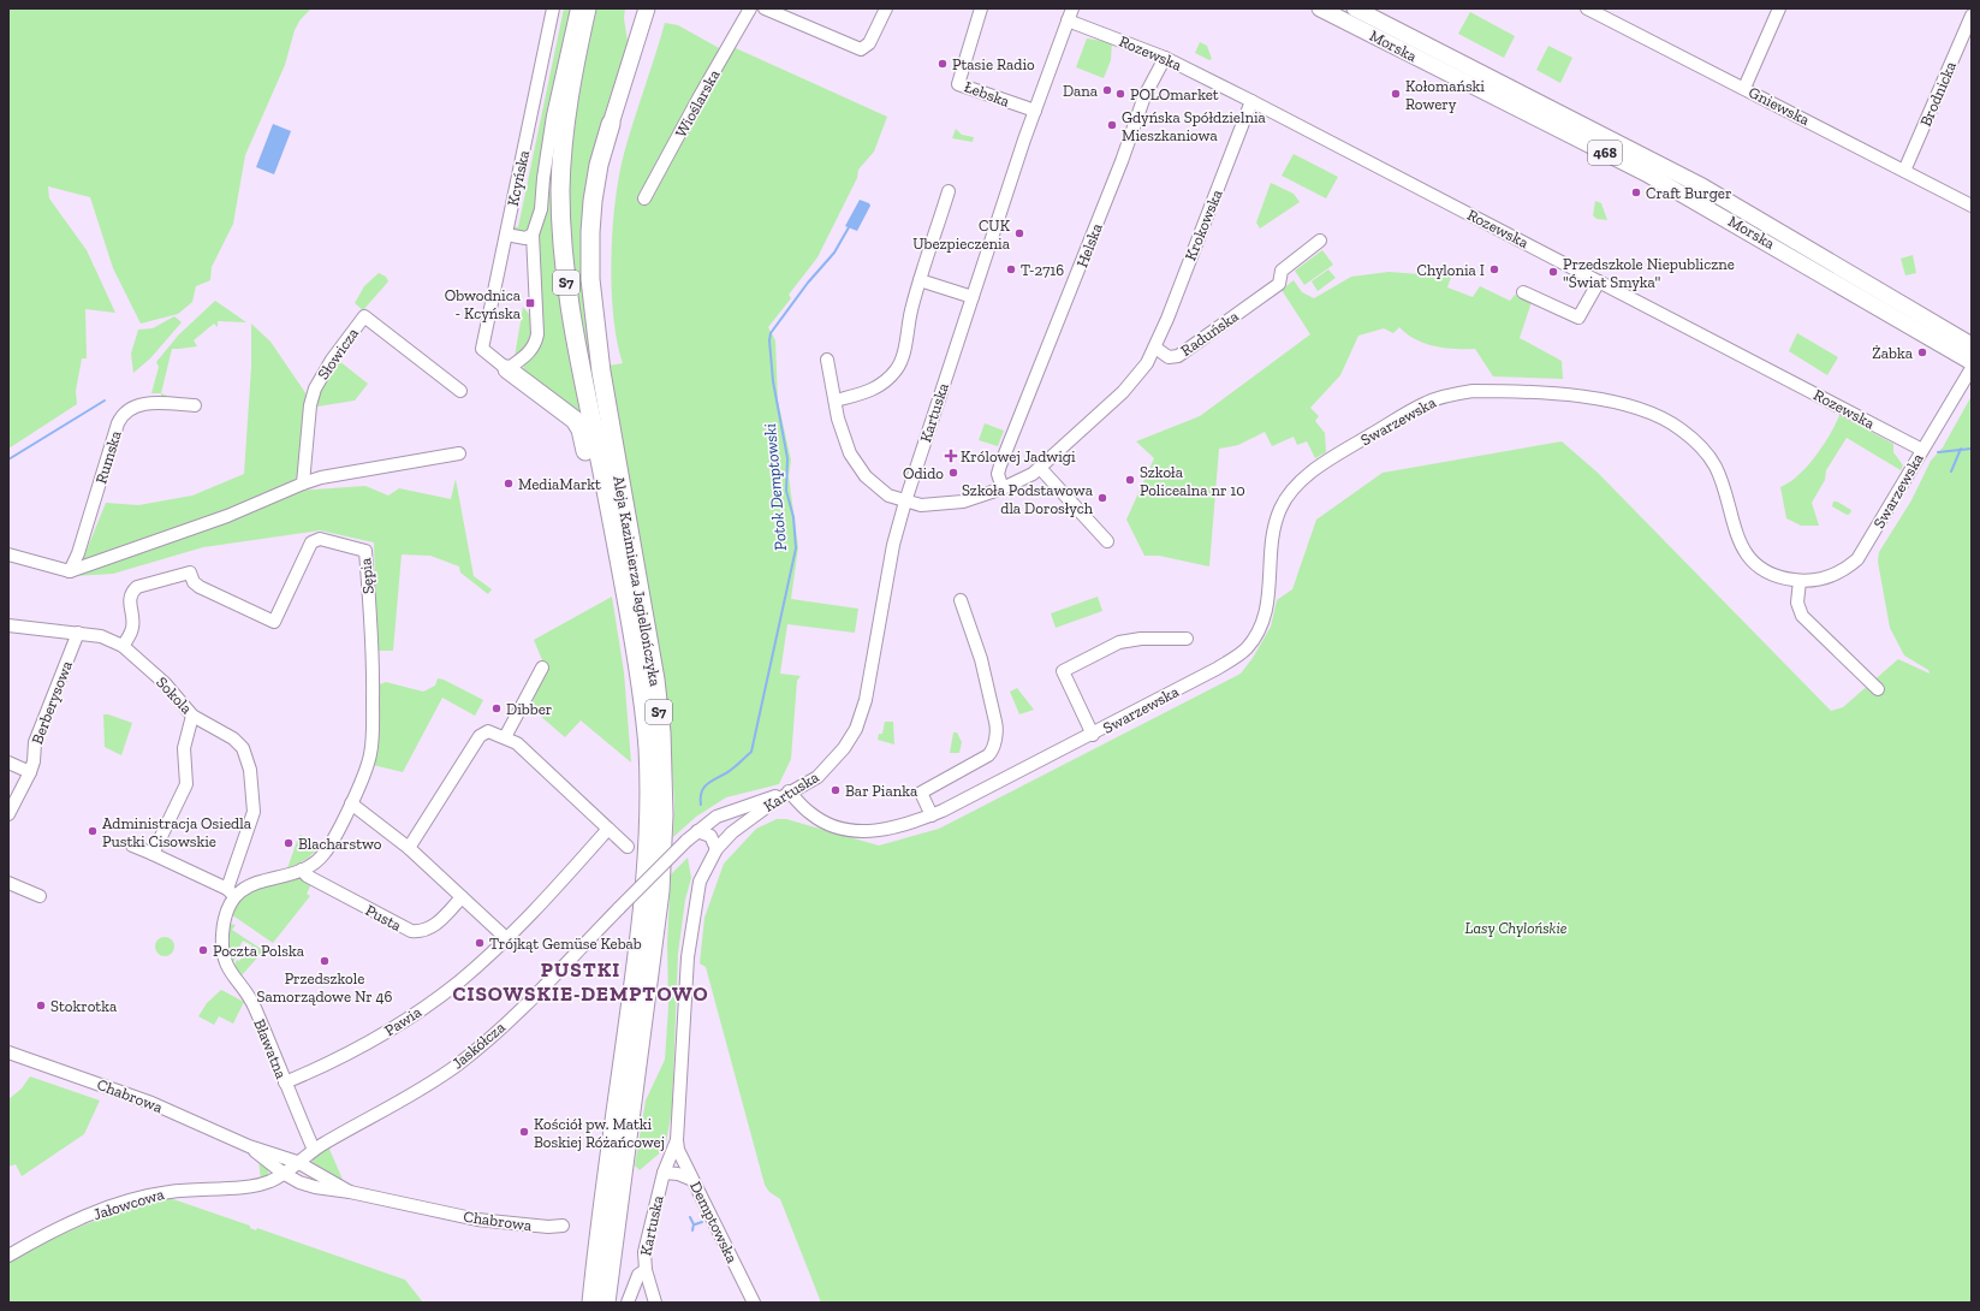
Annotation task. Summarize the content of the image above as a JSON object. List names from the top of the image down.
{
  "streets": {
    "highway": ["S7", "Aleja Kazimierza Jagiellończyka"],
    "main road": ["Morska", "468"],
    "street": [
      "Rozewska",
      "Łebska",
      "Brodnicka",
      "Wioślarska",
      "Gniewska",
      "Kcyńska",
      "Krokowska",
      "Helska",
      "Raduńska",
      "Słowicza",
      "Kartuska",
      "Swarzewska",
      "Rumska",
      "Sępia",
      "Sokola",
      "Berberysowa",
      "Pusta",
      "Pawia",
      "Jaskółcza",
      "Bławatna",
      "Chabrowa",
      "Jałowcowa",
      "Demptowska"
    ]
  },
  "crossings": [
    ["Rozewska", "Krokowska"],
    ["Rozewska", "Helska"],
    ["Rozewska", "Kartuska"],
    ["Rozewska", "Swarzewska"],
    ["Łebska", "Kartuska"],
    ["Brodnicka", "Gniewska"],
    ["Krokowska", "Raduńska"],
    ["Helska", "Raduńska"],
    ["Raduńska", "Kartuska"],
    ["Kartuska", "Swarzewska"],
    ["Kartuska", "Jaskółcza"],
    ["Kartuska", "Demptowska"],
    ["Swarzewska", "Jaskółcza"],
    ["Sępia", "Sokola"],
    ["Sępia", "Pusta"],
    ["Sępia", "Bławatna"],
    ["Sokola", "Berberysowa"],
    ["Sokola", "Bławatna"],
    ["Pawia", "Bławatna"],
    ["Jaskółcza", "Bławatna"],
    ["Jaskółcza", "Chabrowa"],
    ["Jaskółcza", "Jałowcowa"],
    ["Chabrowa", "Jałowcowa"]
  ],
  "districts": ["PUSTKI CISOWSKIE-DEMPTOWO"],
  "water": ["Potok Demptowski"],
  "parks": ["Lasy Chylońskie"],
  "places": {
    "other": [
      "Ptasie Radio",
      "Dana",
      "POLOmarket",
      "Kołomański Rowery",
      "Gdyńska Spółdzielnia Mieszkaniowa",
      "Craft Burger",
      "CUK Ubezpieczenia",
      "T-2716",
      "Chylonia I",
      "Przedszkole Niepubliczne \"Świat Smyka\"",
      "Żabka",
      "Odido",
      "Szkoła Policealna nr 10",
      "MediaMarkt",
      "Szkoła Podstawowa dla Dorosłych",
      "Dibber",
      "Bar Pianka",
      "Administracja Osiedla Pustki Cisowskie",
      "Blacharstwo",
      "Trójkąt Gemüse Kebab",
      "Poczta Polska",
      "Przedszkole Samorządowe Nr 46",
      "Stokrotka",
      "Kościół pw. Matki Boskiej Różańcowej"
    ],
    "transit": ["Obwodnica - Kcyńska"],
    "health": ["Królowej Jadwigi"]
  }
}
